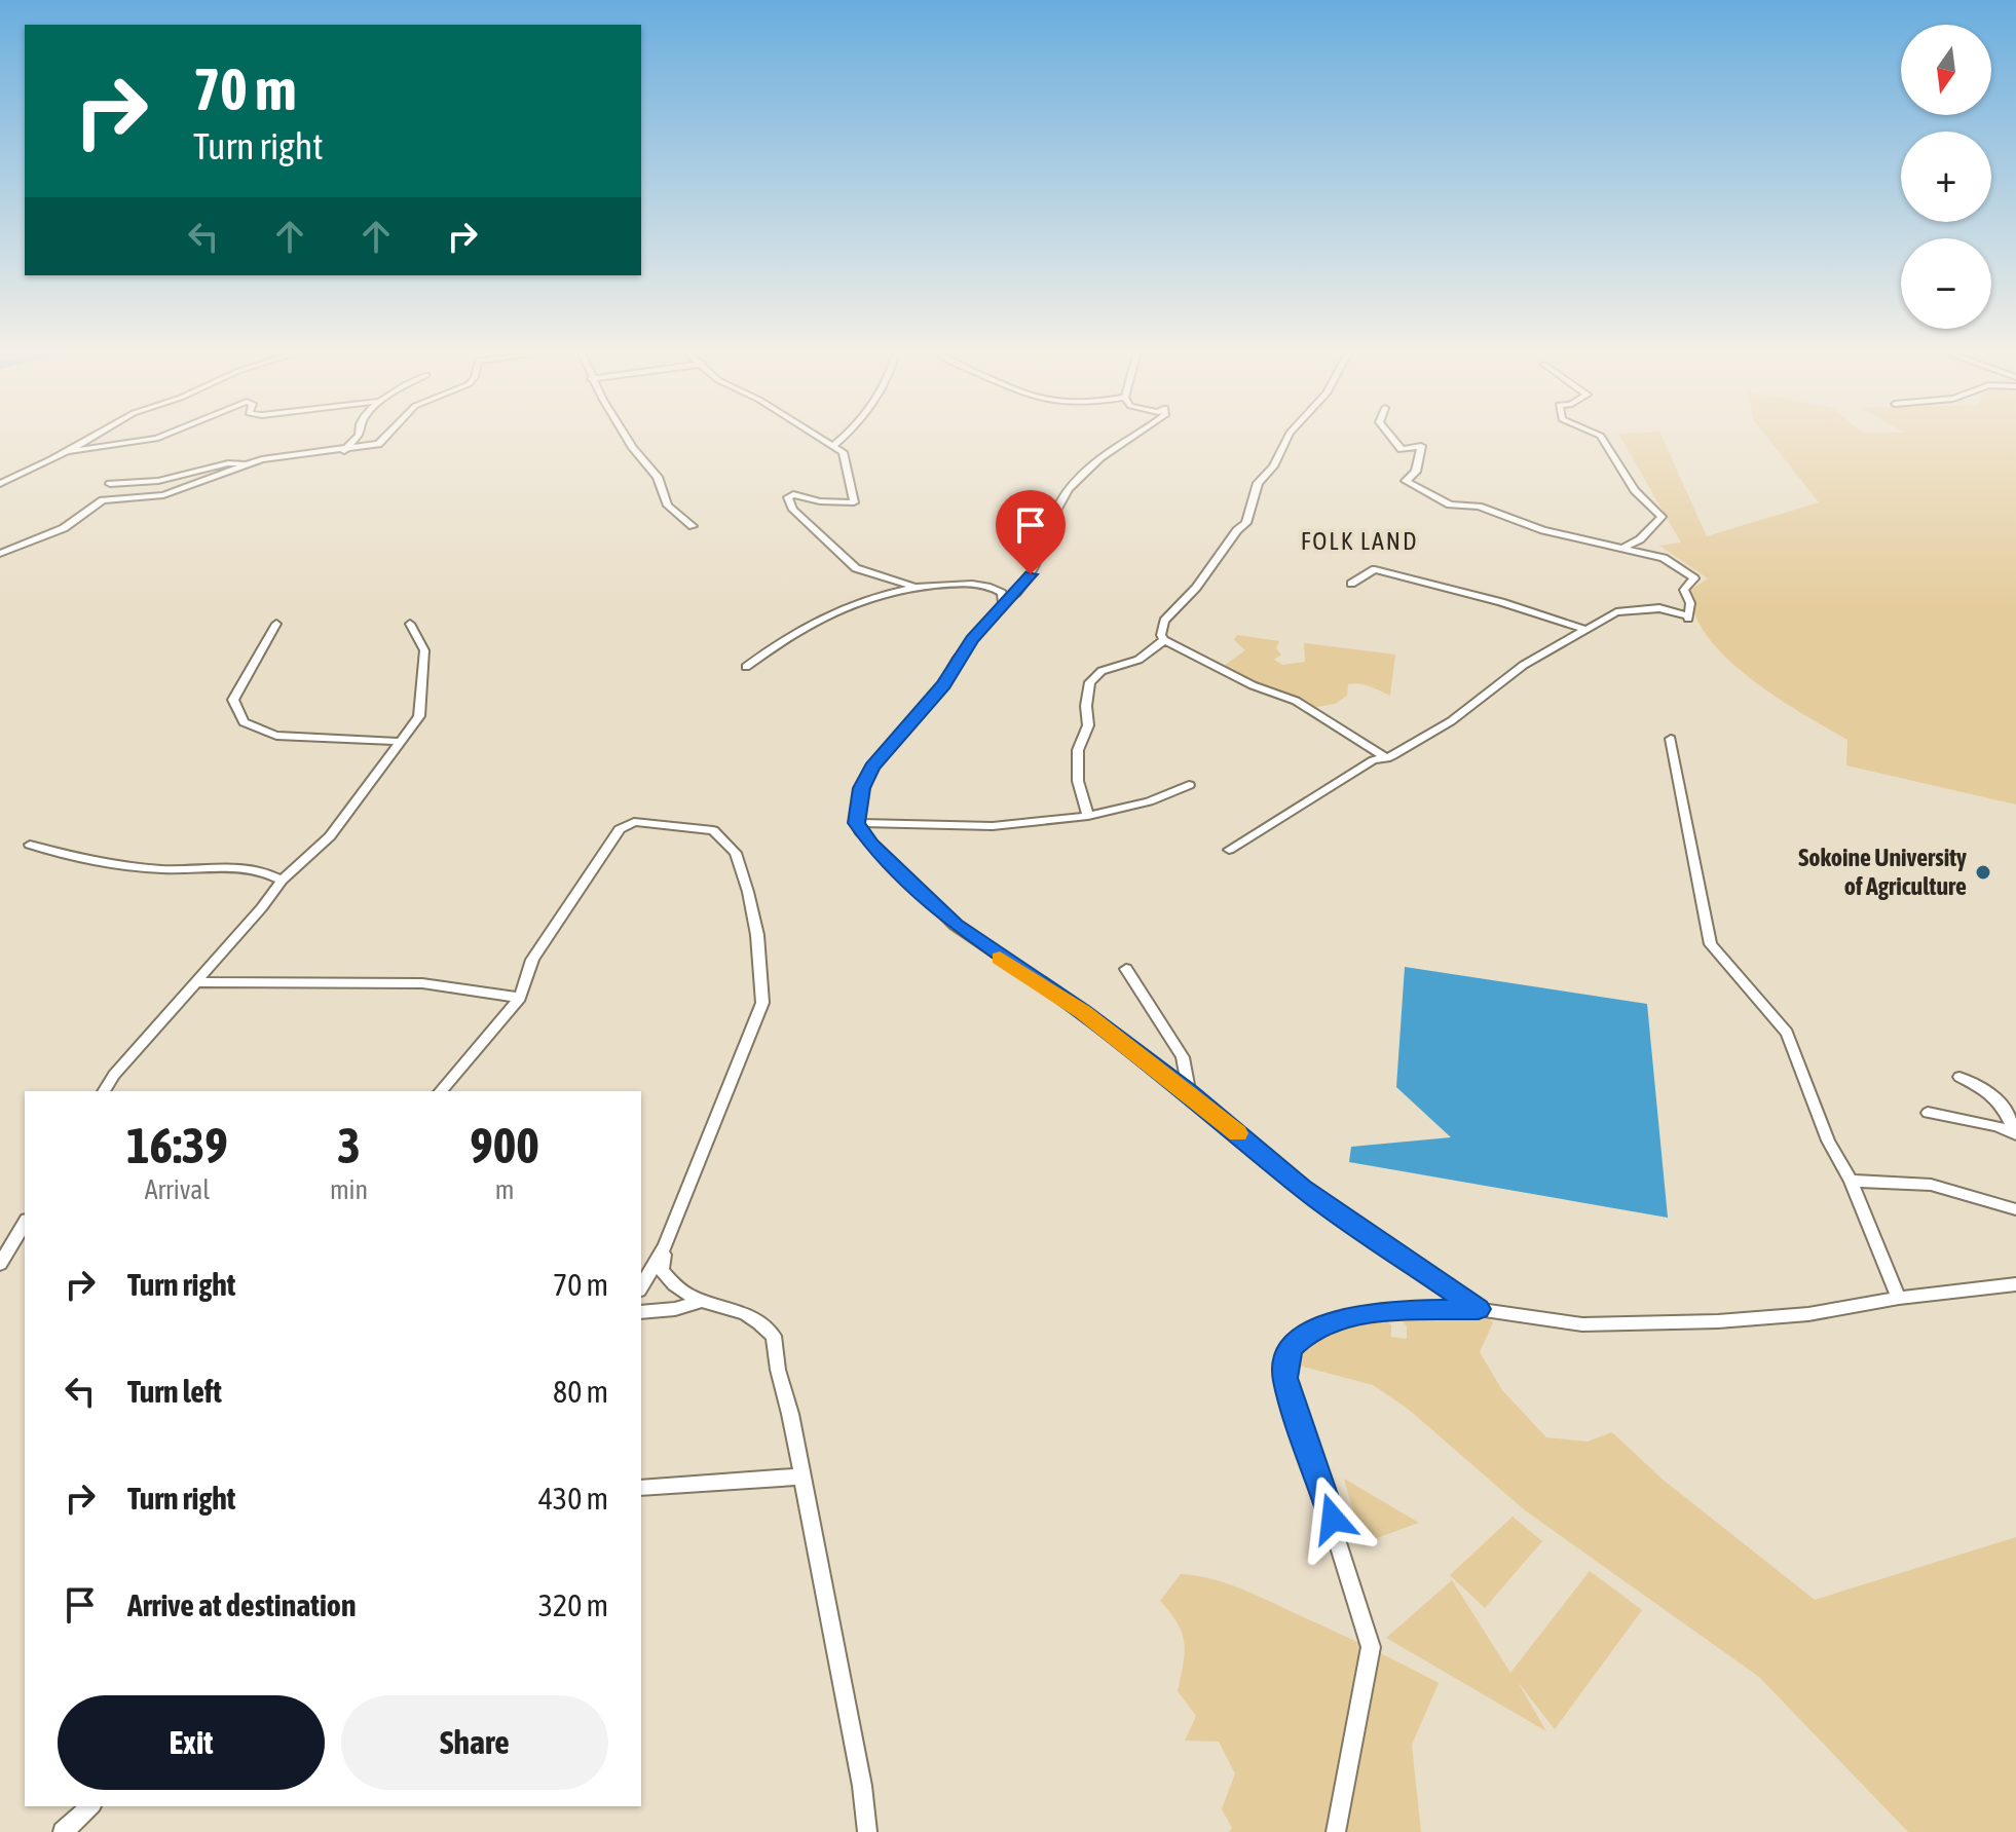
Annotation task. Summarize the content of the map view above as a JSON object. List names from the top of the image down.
{
  "districts": ["FOLK LAND"],
  "places": ["Sokoine University of Agriculture"],
  "north": "bottom",
  "page": {
    "map_buttons": ["+", "−"],
    "turn": ["70 m", "Turn right"],
    "eta": [
      "16:39",
      "Arrival",
      "3",
      "min",
      "900",
      "m"
    ],
    "list": [
      {
        "name": "Turn right",
        "value": "70 m"
      },
      {
        "name": "Turn left",
        "value": "80 m"
      },
      {
        "name": "Turn right",
        "value": "430 m"
      },
      {
        "name": "Arrive at destination",
        "value": "320 m"
      }
    ],
    "buttons": ["Exit", "Share"]
  }
}
